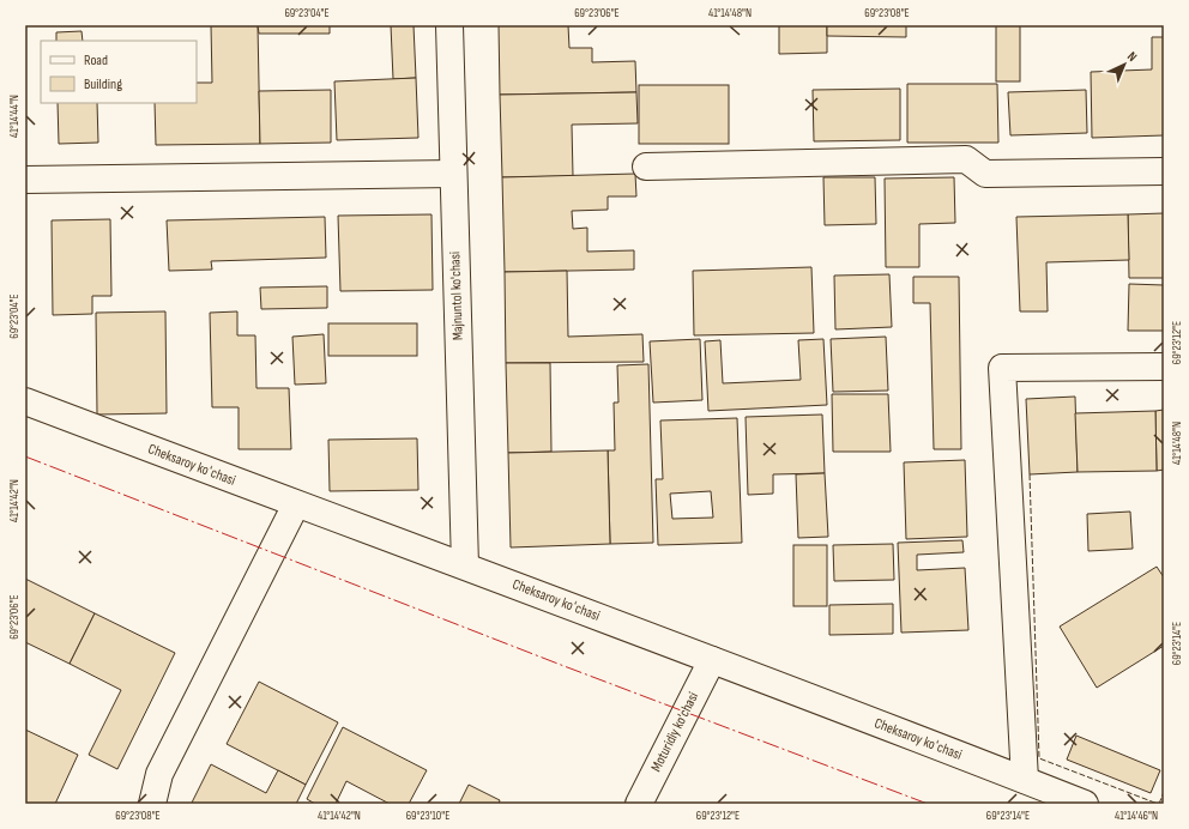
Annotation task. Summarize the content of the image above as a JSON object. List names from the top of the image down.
{
  "streets": {
    "street": ["Majnuntol ko'chasi", "Cheksaroy koʻchasi", "Moturidiy ko'chasi"]
  },
  "crossings": [
    ["Majnuntol ko'chasi", "Cheksaroy koʻchasi"],
    ["Cheksaroy koʻchasi", "Moturidiy ko'chasi"]
  ],
  "legend": ["Road", "Building"],
  "north": "top right",
  "coordinates": [
    "69°23'04\"E",
    "69°23'06\"E",
    "41°14'48\"N",
    "69°23'08\"E",
    "41°14'44\"N",
    "69°23'12\"E",
    "41°14'42\"N",
    "69°23'14\"E",
    "69°23'10\"E",
    "41°14'46\"N"
  ]
}
